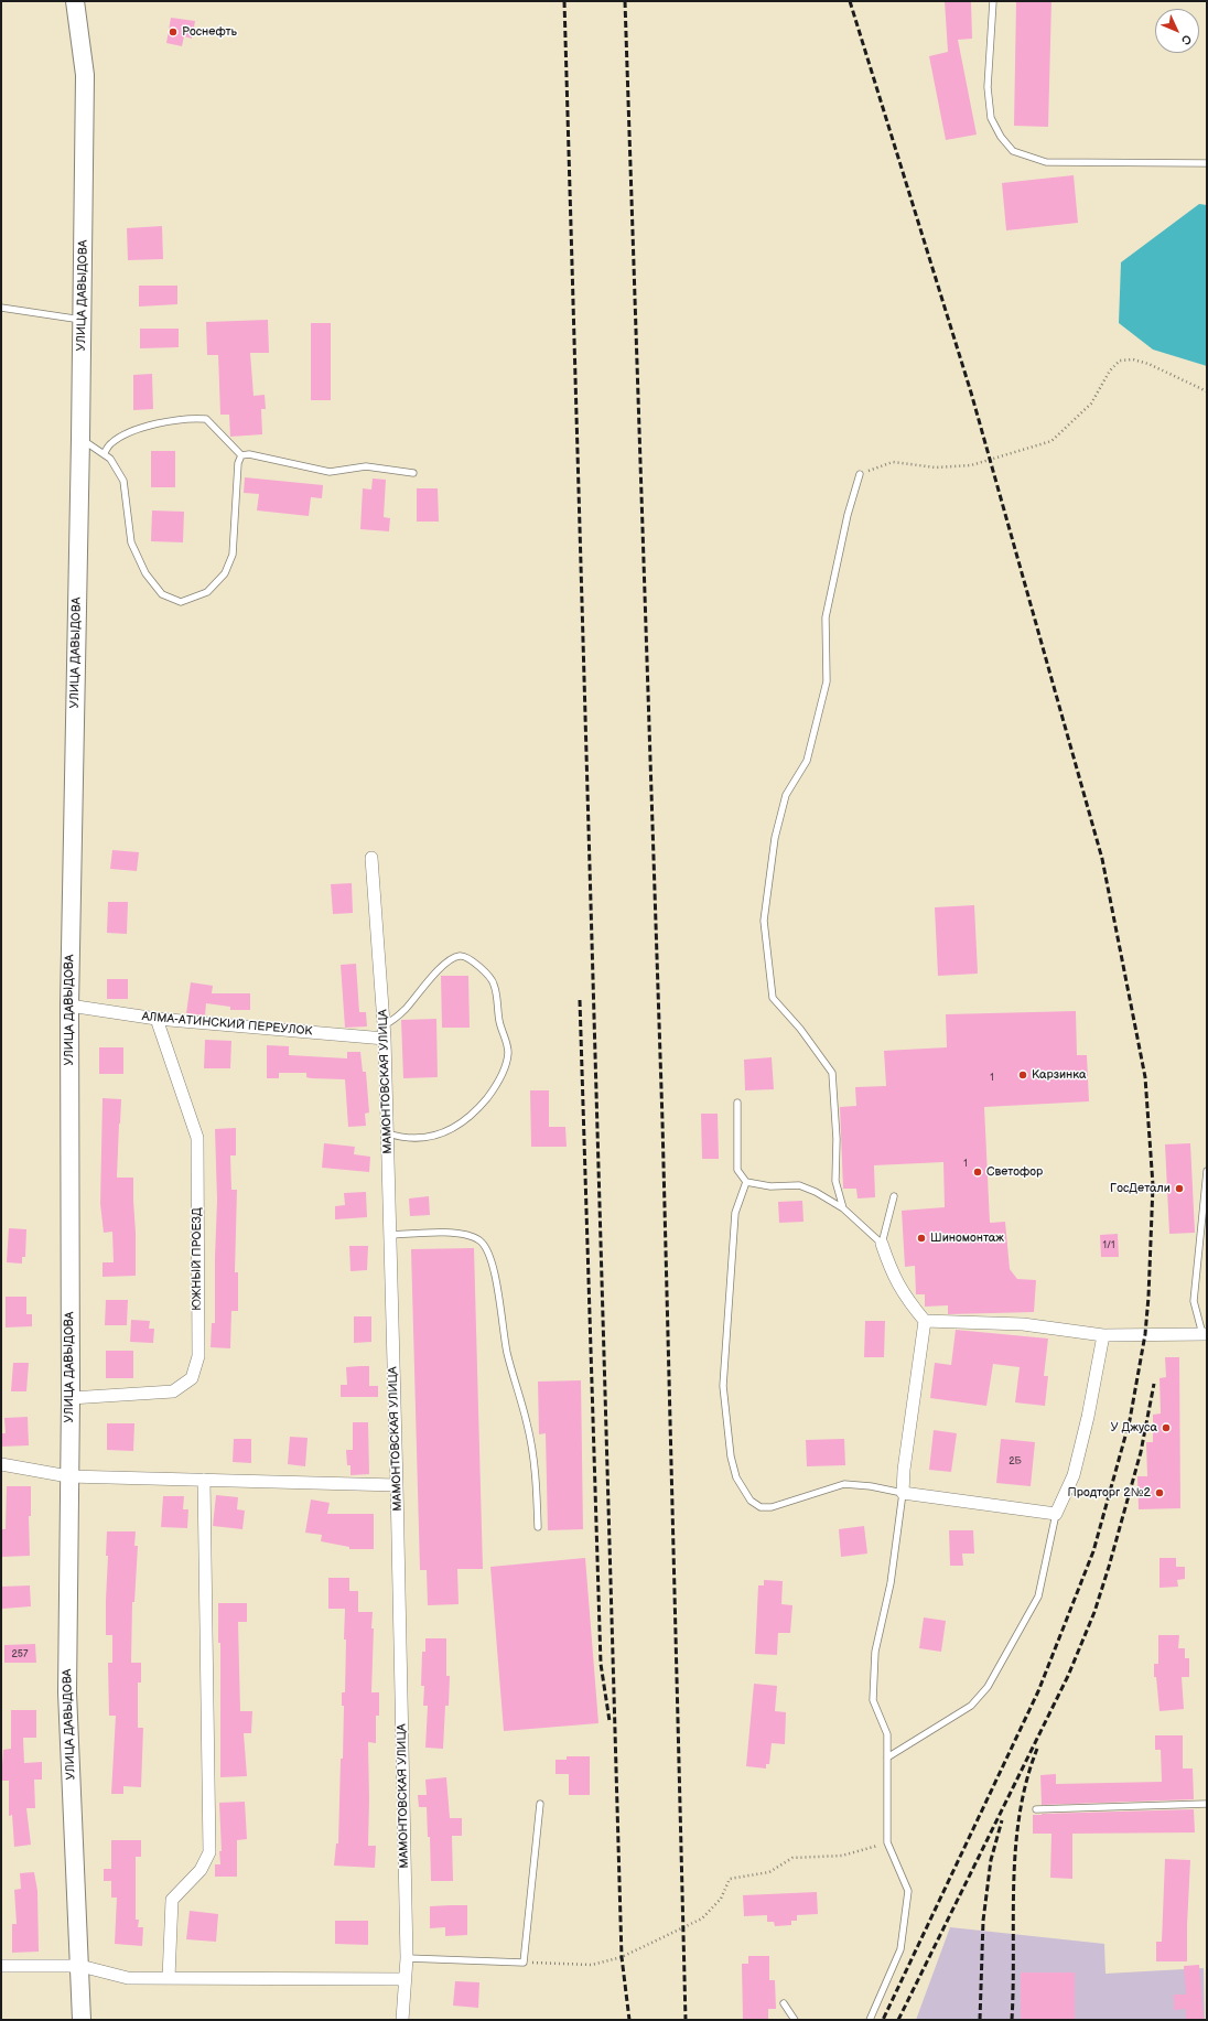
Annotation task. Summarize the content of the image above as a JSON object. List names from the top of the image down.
{
  "streets": {
    "main road": ["УЛИЦА ДАВЫДОВА"],
    "street": ["АЛМА-АТИНСКИЙ ПЕРЕУЛОК", "МАМОНТОВСКАЯ УЛИЦА", "ЮЖНЫЙ ПРОЕЗД"]
  },
  "crossings": [
    ["УЛИЦА ДАВЫДОВА", "АЛМА-АТИНСКИЙ ПЕРЕУЛОК"],
    ["УЛИЦА ДАВЫДОВА", "ЮЖНЫЙ ПРОЕЗД"],
    ["АЛМА-АТИНСКИЙ ПЕРЕУЛОК", "МАМОНТОВСКАЯ УЛИЦА"],
    ["АЛМА-АТИНСКИЙ ПЕРЕУЛОК", "ЮЖНЫЙ ПРОЕЗД"]
  ],
  "places": [
    "Роснефть",
    "Карзинка",
    "Светофор",
    "ГосДетали",
    "Шиномонтаж",
    "У Джуса",
    "Продторг 2№2"
  ],
  "house_numbers": [
    "1",
    "1",
    "1/1",
    "2Б",
    "257"
  ],
  "north": "bottom right"
}
